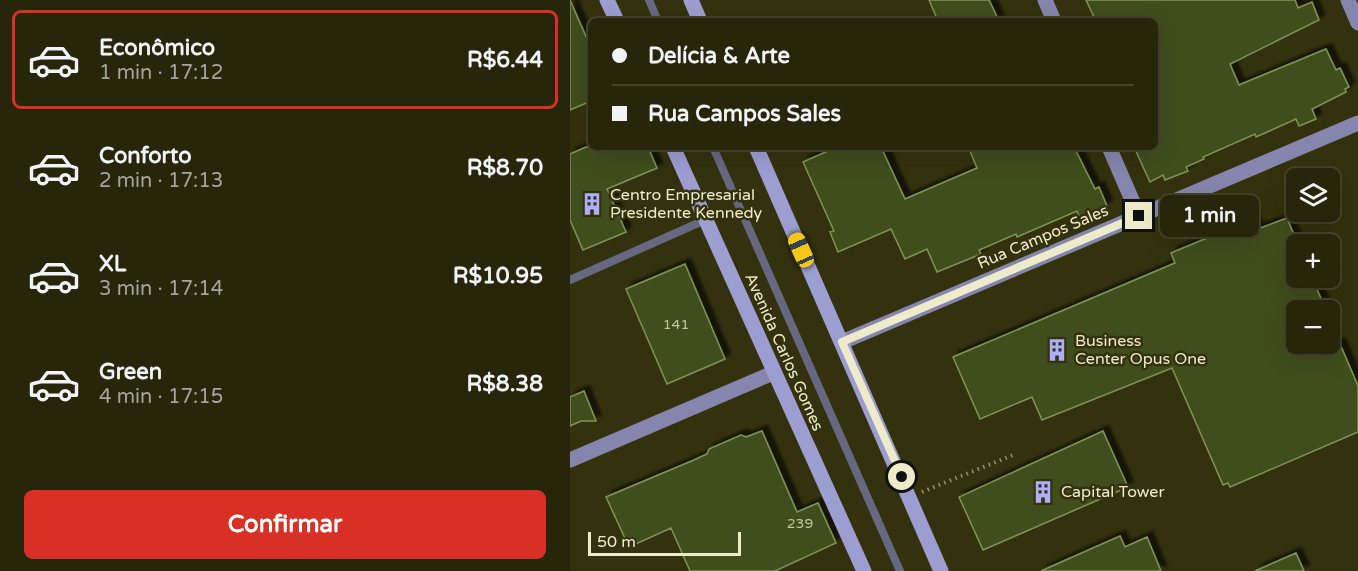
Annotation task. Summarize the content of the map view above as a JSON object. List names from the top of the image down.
{
  "streets": {
    "main road": ["Avenida Carlos Gomes"],
    "street": ["Rua Campos Sales"]
  },
  "places": {
    "building": ["Centro Empresarial Presidente Kennedy", "Business Center Opus One", "Capital Tower"]
  },
  "house_numbers": ["141", "239"],
  "scale_bar": "50 m",
  "page": {
    "list": [
      {
        "name": "Econômico",
        "note": "1 min · 17:12",
        "value": "R$6.44"
      },
      {
        "name": "Conforto",
        "note": "2 min · 17:13",
        "value": "R$8.70"
      },
      {
        "name": "XL",
        "note": "3 min · 17:14",
        "value": "R$10.95"
      },
      {
        "name": "Green",
        "note": "4 min · 17:15",
        "value": "R$8.38"
      }
    ],
    "banner": ["Delícia & Arte", "Rua Campos Sales"],
    "map_buttons": ["+", "−"],
    "bubble": "1 min",
    "buttons": "Confirmar",
    "scale": "50 m"
  }
}
